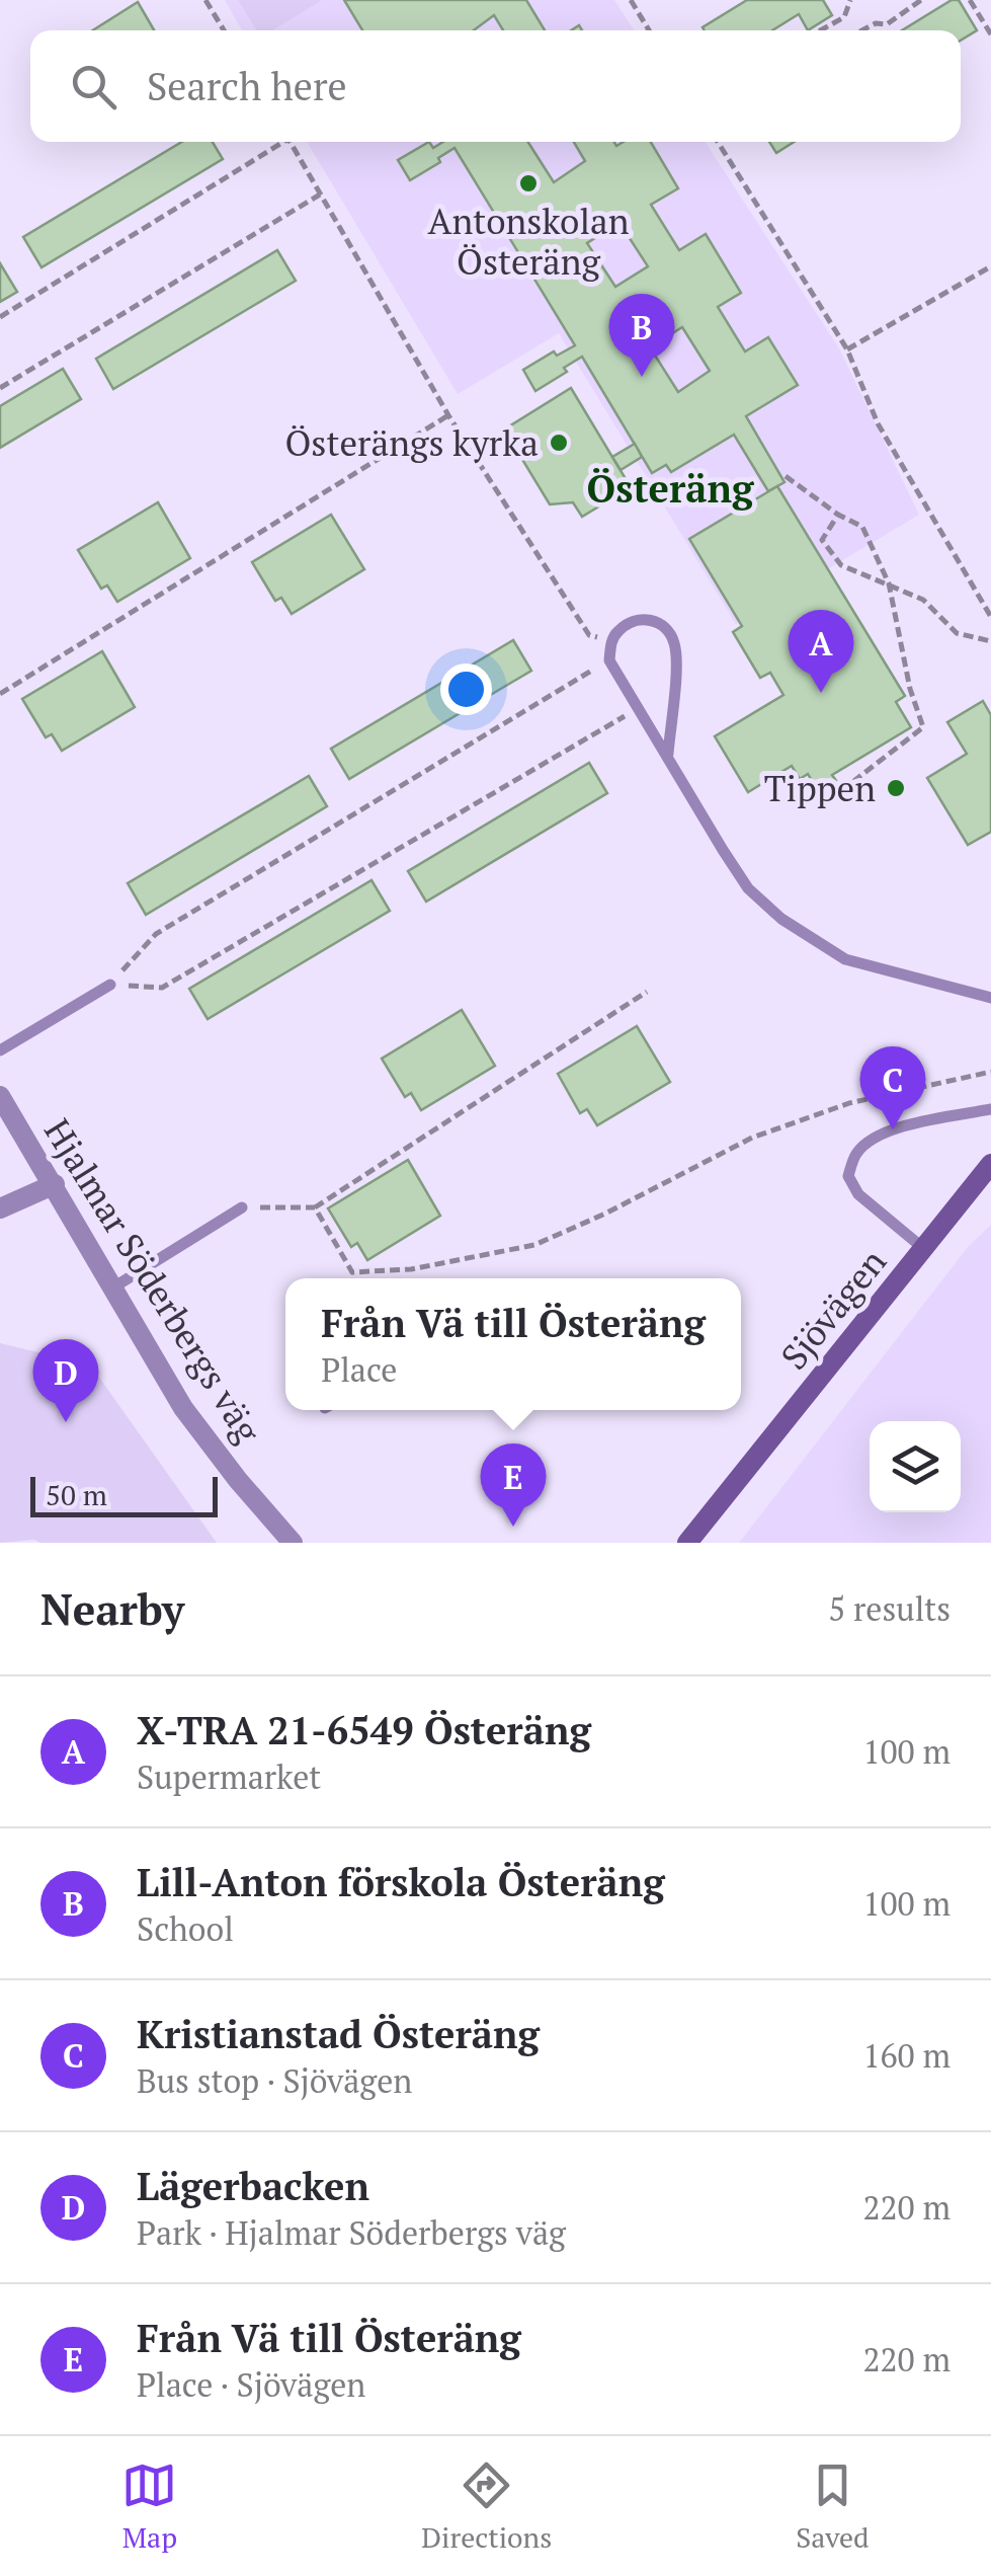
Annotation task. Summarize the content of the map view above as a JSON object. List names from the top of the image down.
{
  "streets": {
    "street": ["Hjalmar Söderbergs väg", "Sjövägen"]
  },
  "districts": ["Österäng"],
  "places": ["Antonskolan Österäng", "Österängs kyrka", "Tippen"],
  "scale_bar": "50 m",
  "page": {
    "search": "Search here",
    "pins": [
      "B",
      "A",
      "C",
      "D",
      "E"
    ],
    "popup": ["Från Vä till Österäng", "Place"],
    "scale": "50 m",
    "heading": ["Nearby", "5 results"],
    "list": [
      {
        "mark": "A",
        "name": "X-TRA 21-6549 Österäng",
        "note": "Supermarket",
        "value": "100 m"
      },
      {
        "mark": "B",
        "name": "Lill-Anton förskola Österäng",
        "note": "School",
        "value": "100 m"
      },
      {
        "mark": "C",
        "name": "Kristianstad Österäng",
        "note": "Bus stop · Sjövägen",
        "value": "160 m"
      },
      {
        "mark": "D",
        "name": "Lägerbacken",
        "note": "Park · Hjalmar Söderbergs väg",
        "value": "220 m"
      },
      {
        "mark": "E",
        "name": "Från Vä till Österäng",
        "note": "Place · Sjövägen",
        "value": "220 m"
      }
    ],
    "nav": ["Map", "Directions", "Saved"]
  }
}
